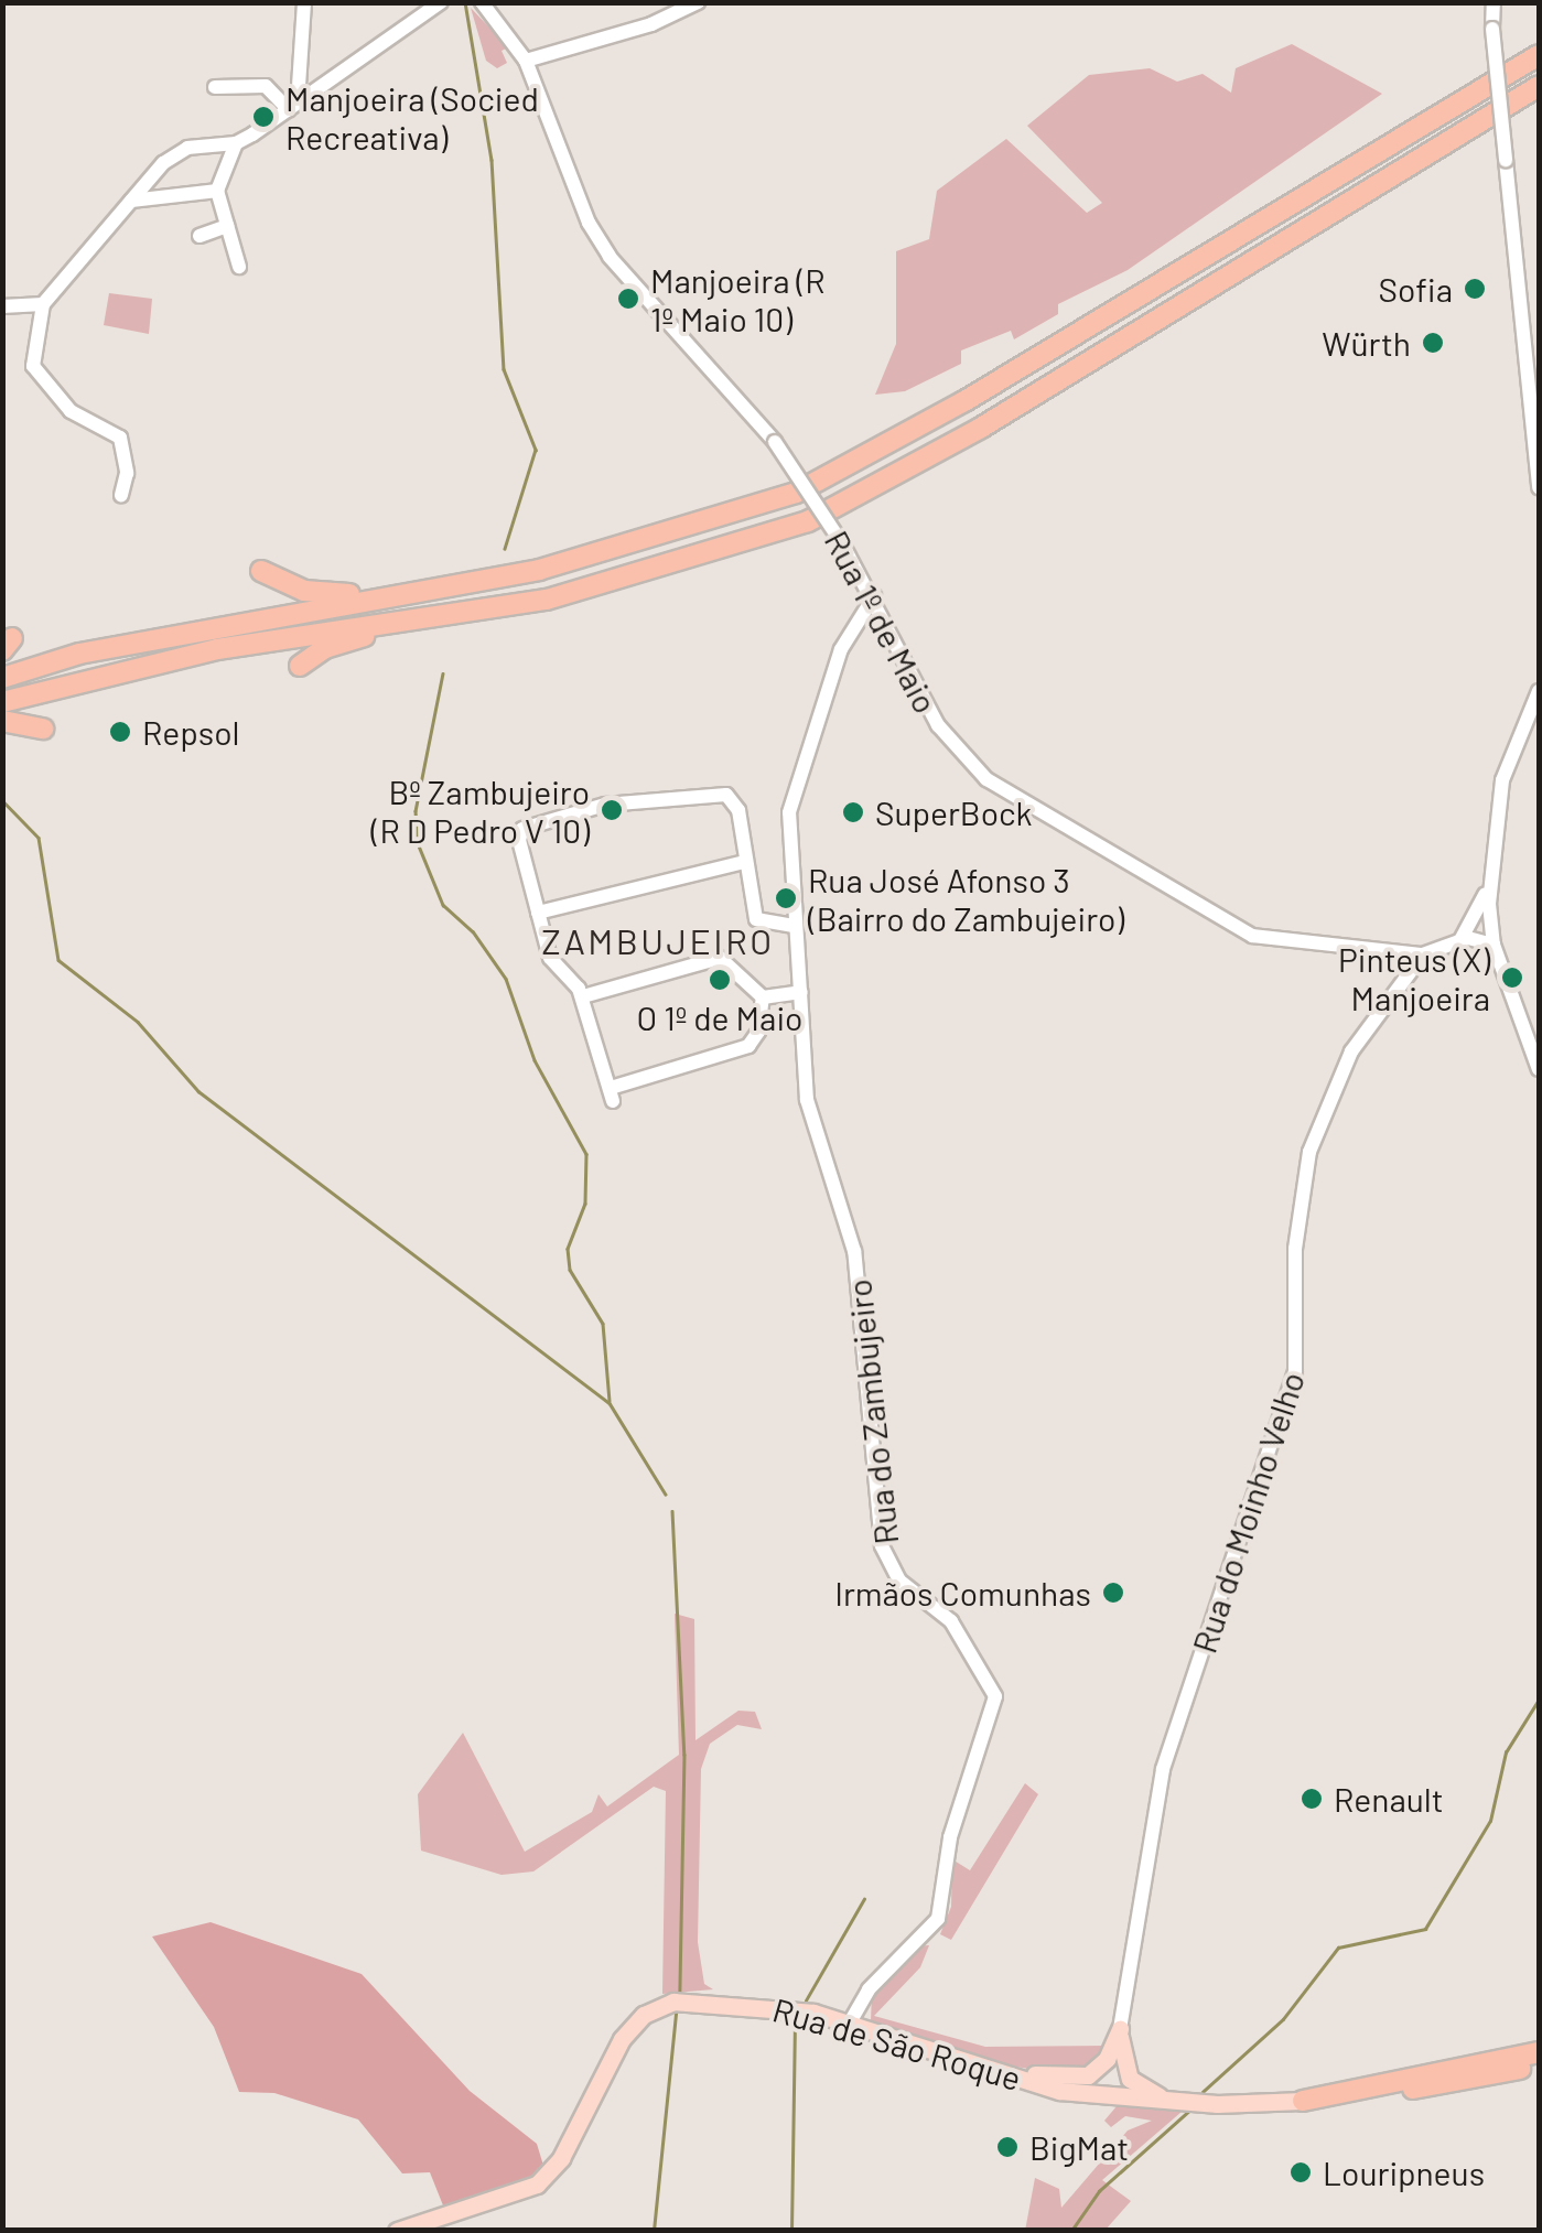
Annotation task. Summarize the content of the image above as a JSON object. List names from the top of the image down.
{
  "streets": {
    "highway": ["Rua de São Roque"],
    "street": ["Rua 1º de Maio", "Rua do Zambujeiro", "Rua do Moinho Velho"]
  },
  "crossings": [
    ["Rua 1º de Maio", "Rua do Zambujeiro"],
    ["Rua 1º de Maio", "Rua do Moinho Velho"],
    ["Rua do Zambujeiro", "Rua de São Roque"]
  ],
  "districts": ["ZAMBUJEIRO"],
  "places": [
    "Manjoeira (Socied Recreativa)",
    "Sofia",
    "Manjoeira (R 1º Maio 10)",
    "Würth",
    "Repsol",
    "Bº Zambujeiro (R D Pedro V 10)",
    "SuperBock",
    "Rua José Afonso 3 (Bairro do Zambujeiro)",
    "Pinteus (X) Manjoeira",
    "O 1º de Maio",
    "Irmãos Comunhas",
    "Renault",
    "BigMat",
    "Louripneus"
  ]
}
